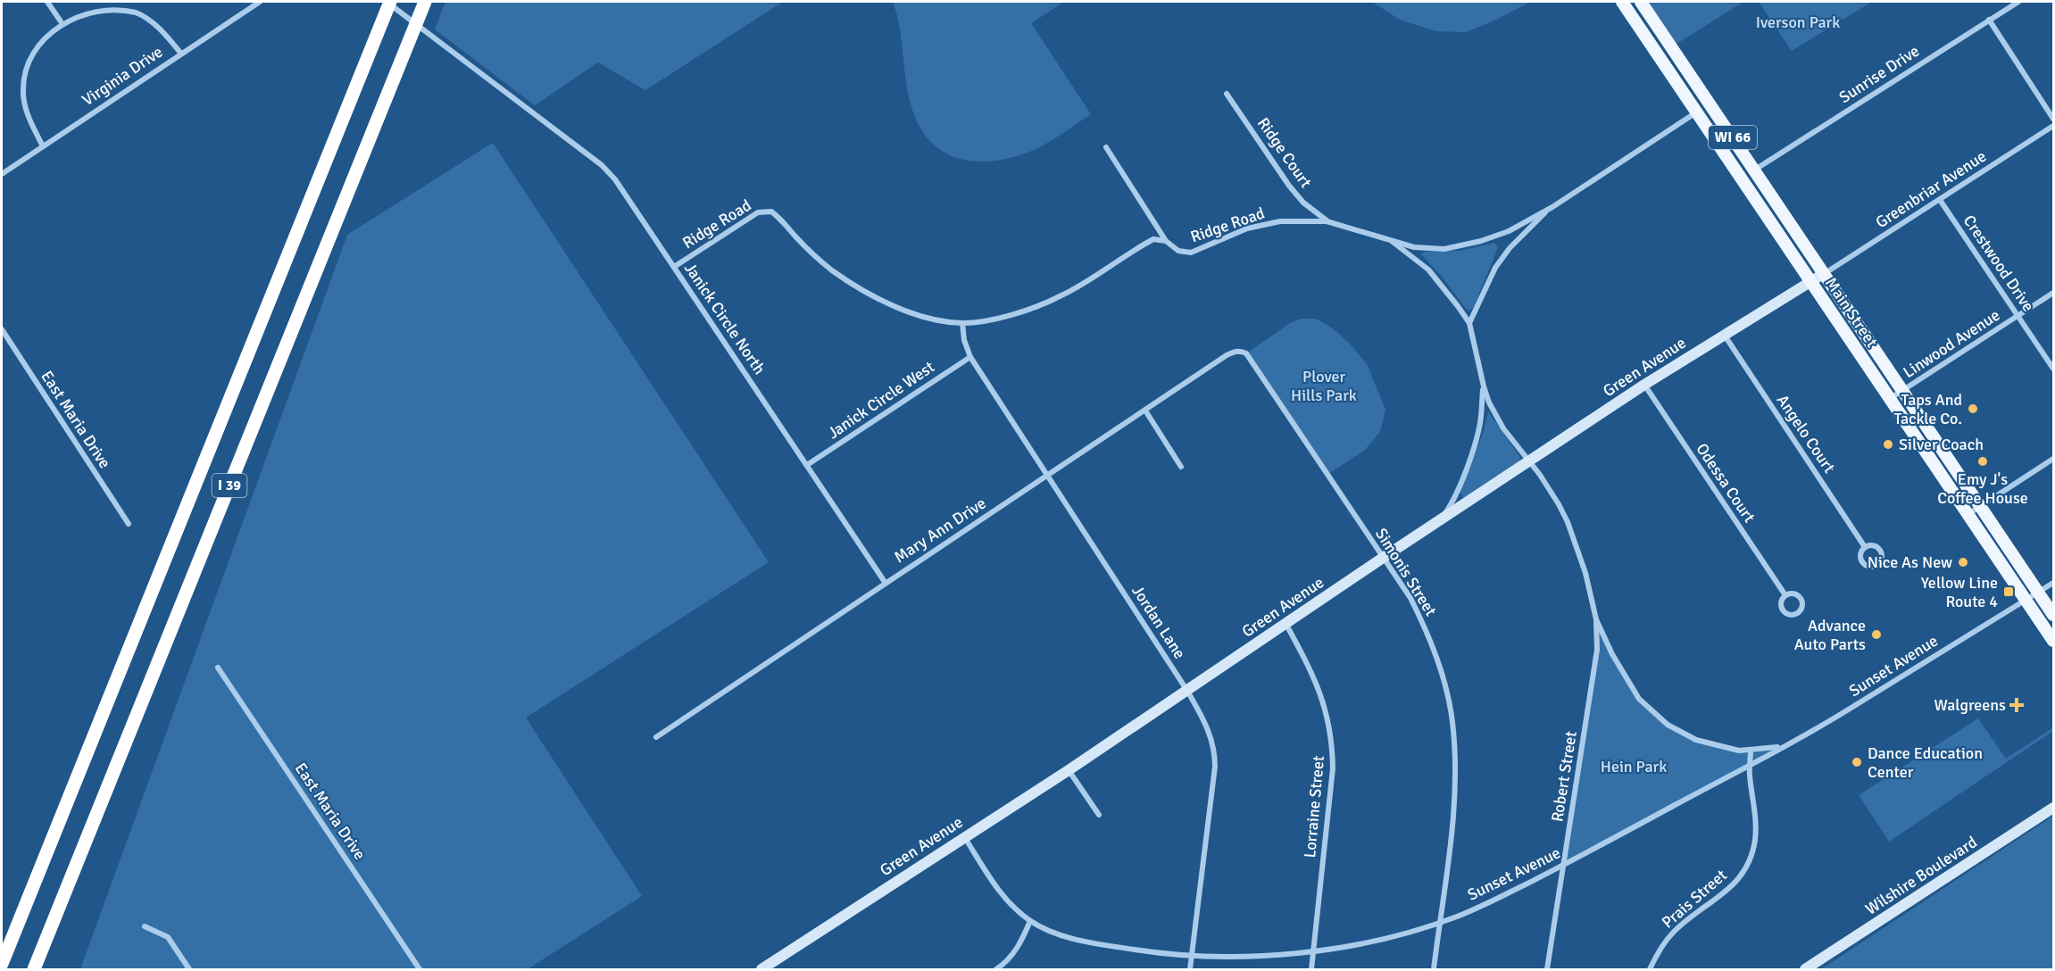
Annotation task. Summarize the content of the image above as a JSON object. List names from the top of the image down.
{
  "streets": {
    "highway": ["I 39"],
    "main road": ["WI 66", "Main Street"],
    "street": [
      "Sunrise Drive",
      "Virginia Drive",
      "Ridge Court",
      "Greenbriar Avenue",
      "Ridge Road",
      "Crestwood Drive",
      "Janick Circle North",
      "Linwood Avenue",
      "Green Avenue",
      "Janick Circle West",
      "East Maria Drive",
      "Angelo Court",
      "Odessa Court",
      "Mary Ann Drive",
      "Simonis Street",
      "Jordan Lane",
      "Sunset Avenue",
      "Robert Street",
      "Lorraine Street",
      "Wilshire Boulevard",
      "Prais Street"
    ]
  },
  "crossings": [
    ["Sunrise Drive", "Main Street"],
    ["Ridge Court", "Ridge Road"],
    ["Greenbriar Avenue", "Crestwood Drive"],
    ["Greenbriar Avenue", "Main Street"],
    ["Greenbriar Avenue", "Green Avenue"],
    ["Ridge Road", "Main Street"],
    ["Ridge Road", "Janick Circle North"],
    ["Ridge Road", "Jordan Lane"],
    ["Crestwood Drive", "Linwood Avenue"],
    ["Main Street", "Linwood Avenue"],
    ["Main Street", "Green Avenue"],
    ["Main Street", "Sunset Avenue"],
    ["Janick Circle North", "Janick Circle West"],
    ["Janick Circle North", "Mary Ann Drive"],
    ["Green Avenue", "Angelo Court"],
    ["Green Avenue", "Odessa Court"],
    ["Green Avenue", "Simonis Street"],
    ["Green Avenue", "Jordan Lane"],
    ["Green Avenue", "Sunset Avenue"],
    ["Green Avenue", "Robert Street"],
    ["Green Avenue", "Lorraine Street"],
    ["Janick Circle West", "Jordan Lane"],
    ["Mary Ann Drive", "Simonis Street"],
    ["Mary Ann Drive", "Jordan Lane"],
    ["Simonis Street", "Sunset Avenue"],
    ["Jordan Lane", "Sunset Avenue"],
    ["Sunset Avenue", "Robert Street"],
    ["Sunset Avenue", "Lorraine Street"],
    ["Sunset Avenue", "Prais Street"],
    ["Robert Street", "Prais Street"]
  ],
  "parks": ["Iverson Park", "Plover Hills Park", "Hein Park"],
  "places": {
    "other": [
      "Taps And Tackle Co.",
      "Silver Coach",
      "Emy J's Coffee House",
      "Nice As New",
      "Advance Auto Parts",
      "Dance Education Center"
    ],
    "transit": ["Yellow Line Route 4"],
    "health": ["Walgreens"]
  }
}
